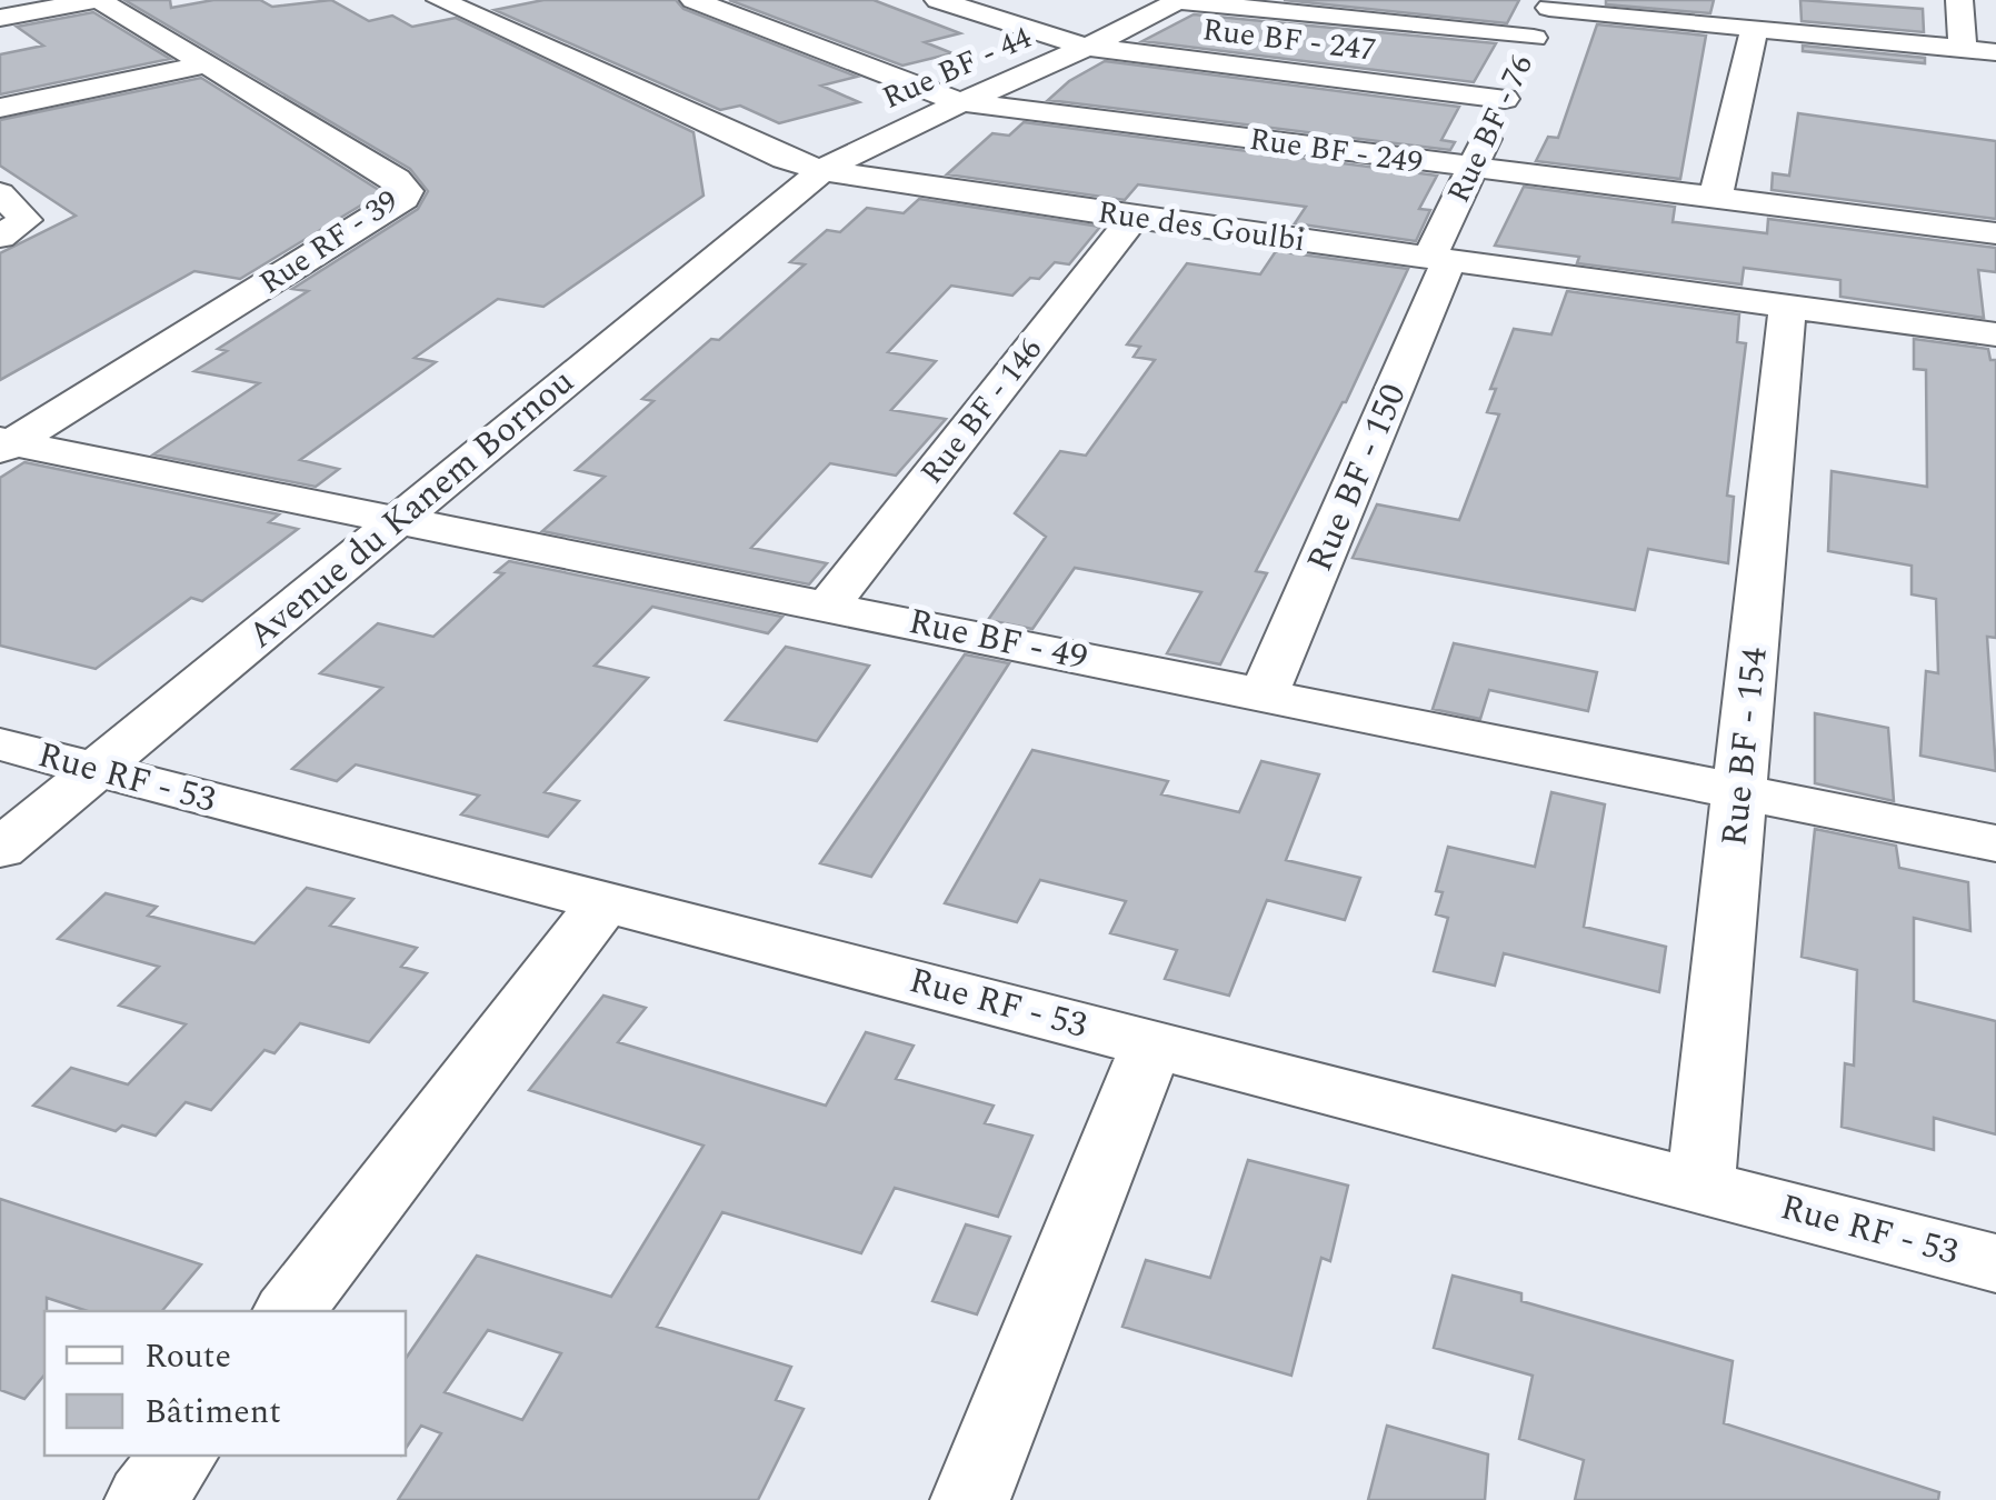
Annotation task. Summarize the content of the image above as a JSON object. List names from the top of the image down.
{
  "streets": {
    "street": [
      "Rue BF - 247",
      "Rue BF - 44",
      "Rue BF - 76",
      "Rue BF - 249",
      "Rue des Goulbi",
      "Rue RF - 39",
      "Rue BF - 146",
      "Rue BF - 150",
      "Avenue du Kanem Bornou",
      "Rue BF - 49",
      "Rue BF - 154",
      "Rue RF - 53"
    ]
  },
  "crossings": [
    ["Rue BF - 247", "Rue BF - 44"],
    ["Rue BF - 247", "Rue BF - 76"],
    ["Rue BF - 44", "Rue BF - 249"],
    ["Rue BF - 44", "Rue des Goulbi"],
    ["Rue BF - 44", "Avenue du Kanem Bornou"],
    ["Rue BF - 76", "Rue BF - 249"],
    ["Rue BF - 76", "Rue des Goulbi"],
    ["Rue BF - 76", "Rue BF - 150"],
    ["Rue des Goulbi", "Rue BF - 146"],
    ["Rue des Goulbi", "Rue BF - 150"],
    ["Rue des Goulbi", "Avenue du Kanem Bornou"],
    ["Rue des Goulbi", "Rue BF - 154"],
    ["Rue RF - 39", "Rue BF - 49"],
    ["Rue BF - 146", "Rue BF - 49"],
    ["Rue BF - 150", "Rue BF - 49"],
    ["Avenue du Kanem Bornou", "Rue BF - 49"],
    ["Avenue du Kanem Bornou", "Rue RF - 53"],
    ["Rue BF - 49", "Rue BF - 154"],
    ["Rue BF - 154", "Rue RF - 53"]
  ],
  "legend": ["Route", "Bâtiment"]
}
